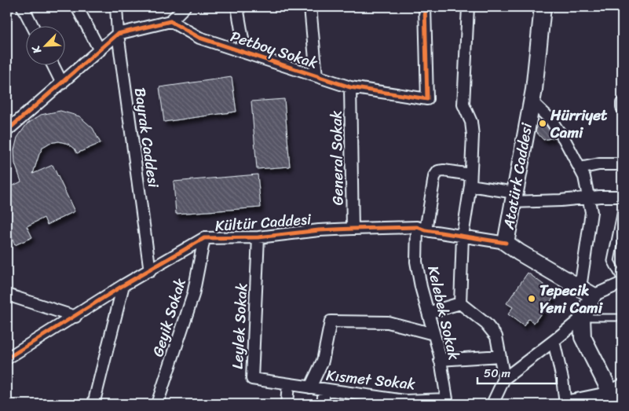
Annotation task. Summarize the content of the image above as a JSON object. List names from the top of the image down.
{
  "streets": {
    "main road": ["Atatürk Caddesi"],
    "street": [
      "Petboy Sokak",
      "Bayrak Caddesi",
      "General Sokak",
      "Kültür Caddesi",
      "Kelebek Sokak",
      "Geyik Sokak",
      "Leylek Sokak",
      "Kısmet Sokak"
    ]
  },
  "crossings": [
    ["Petboy Sokak", "General Sokak"],
    ["Bayrak Caddesi", "Kültür Caddesi"],
    ["General Sokak", "Kültür Caddesi"],
    ["Atatürk Caddesi", "Kültür Caddesi"],
    ["Kültür Caddesi", "Kelebek Sokak"],
    ["Kültür Caddesi", "Geyik Sokak"],
    ["Kültür Caddesi", "Leylek Sokak"],
    ["Kelebek Sokak", "Kısmet Sokak"],
    ["Leylek Sokak", "Kısmet Sokak"]
  ],
  "places": ["Hürriyet Cami", "Tepecik Yeni Cami"],
  "scale_bar": "50 m",
  "north": "bottom left"
}
